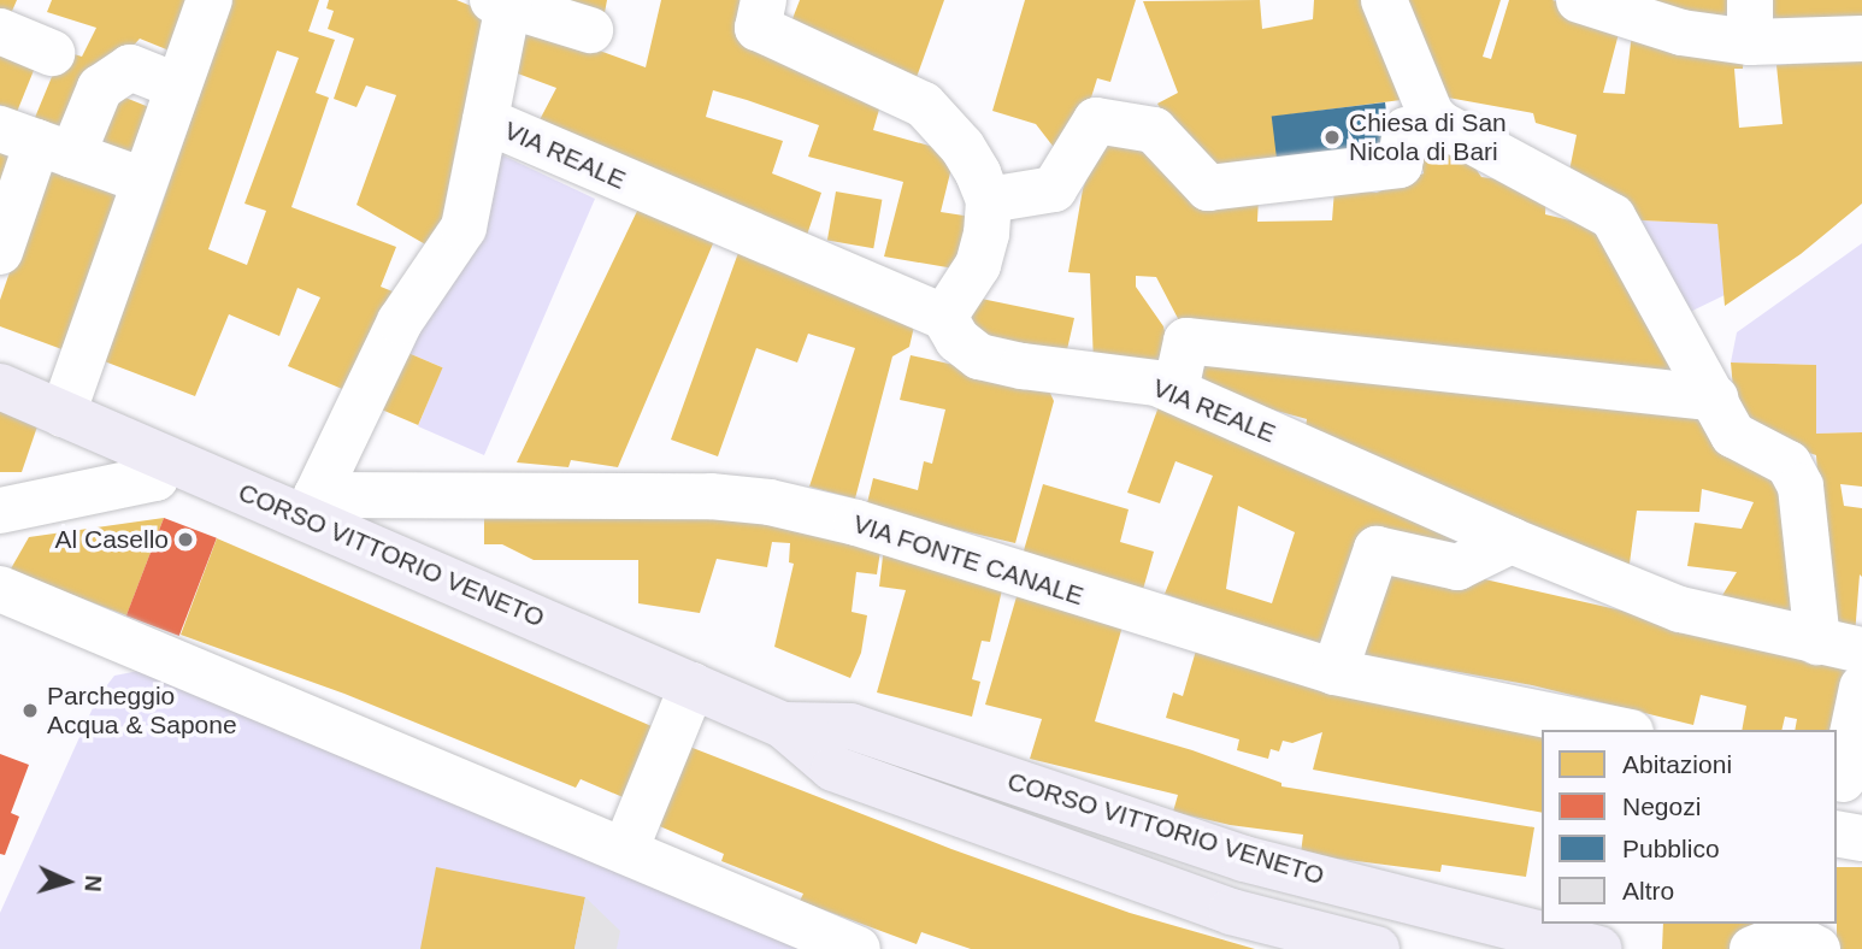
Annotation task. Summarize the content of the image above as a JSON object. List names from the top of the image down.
{
  "streets": {
    "main road": ["CORSO VITTORIO VENETO"],
    "street": ["VIA REALE", "VIA FONTE CANALE"]
  },
  "crossings": [
    ["CORSO VITTORIO VENETO", "VIA FONTE CANALE"]
  ],
  "places": ["Chiesa di San Nicola di Bari", "Al Casello", "Parcheggio Acqua & Sapone"],
  "legend": [
    "Abitazioni",
    "Negozi",
    "Pubblico",
    "Altro"
  ],
  "north": "right"
}
